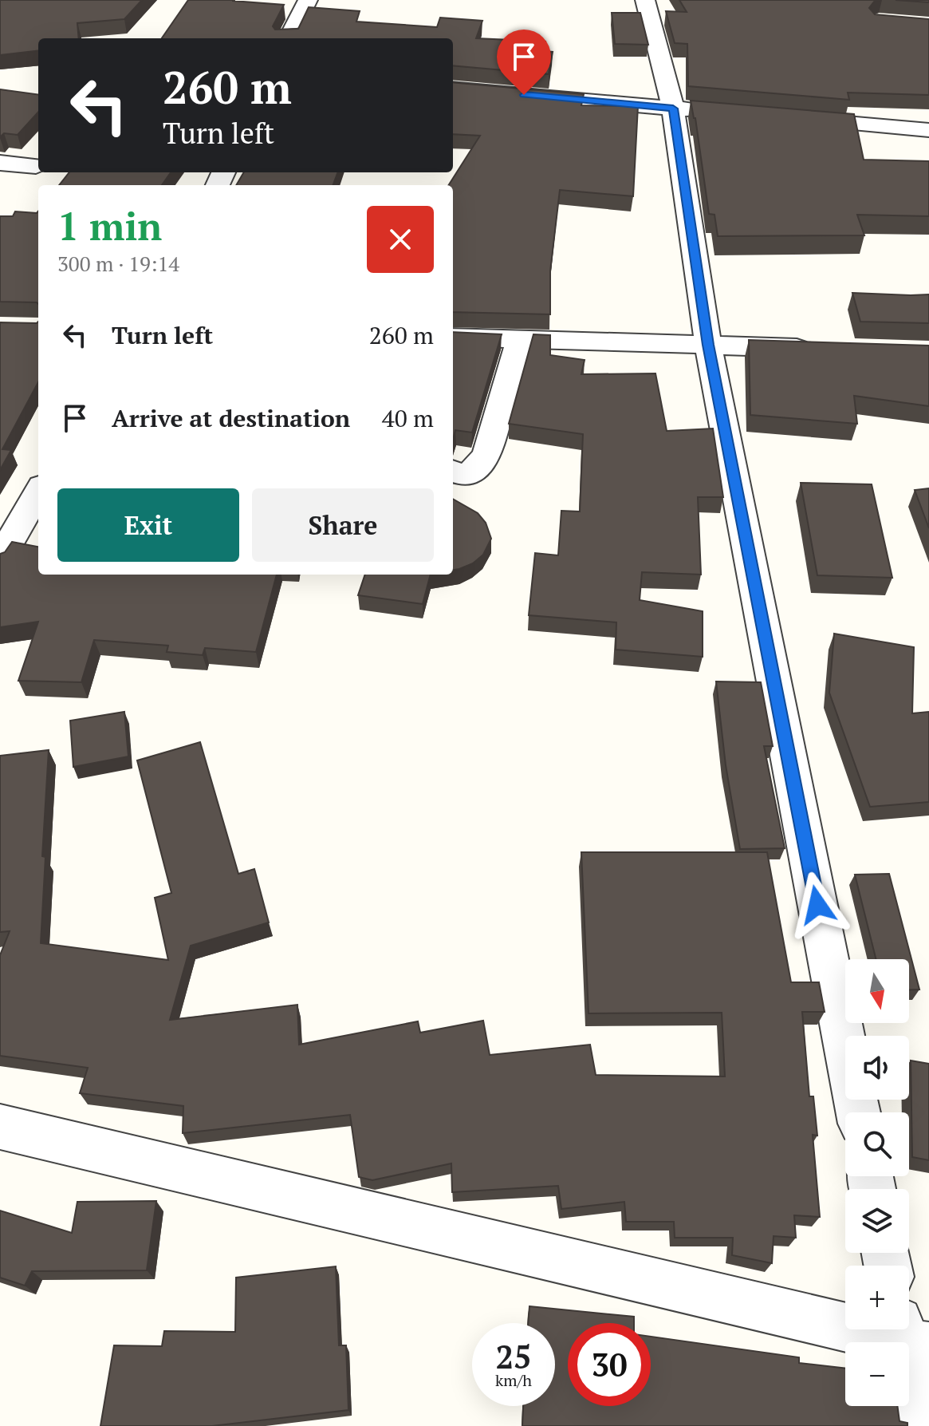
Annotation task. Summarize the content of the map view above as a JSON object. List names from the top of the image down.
{
  "north": "bottom",
  "page": {
    "turn": ["260 m", "Turn left"],
    "heading": ["1 min", "300 m · 19:14"],
    "list": [
      {
        "name": "Turn left",
        "value": "260 m"
      },
      {
        "name": "Arrive at destination",
        "value": "40 m"
      }
    ],
    "buttons": ["Exit", "Share"],
    "map_buttons": ["+", "−"],
    "speed": "25 km/h",
    "limit": "30"
  }
}
